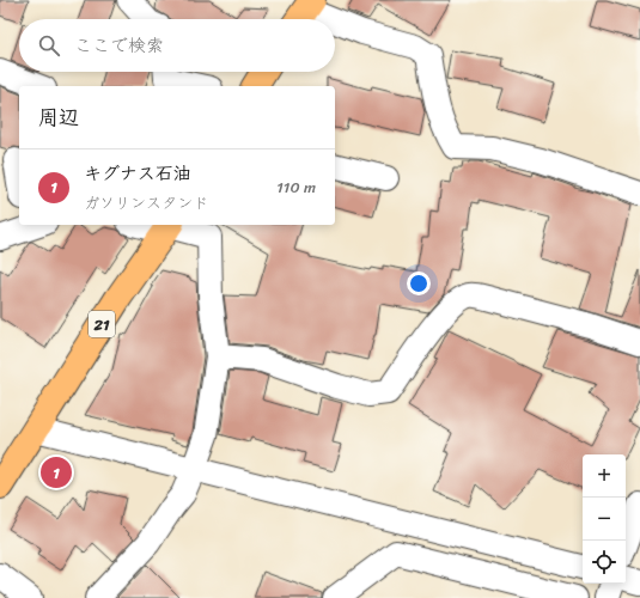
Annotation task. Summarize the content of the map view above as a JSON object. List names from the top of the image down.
{
  "streets": {
    "main road": ["21"]
  },
  "page": {
    "search": "ここで検索",
    "heading": "周辺",
    "list": [
      {
        "mark": "1",
        "name": "キグナス石油",
        "note": "ガソリンスタンド",
        "value": "110 m"
      }
    ],
    "map_buttons": ["+", "−"],
    "pins": "1"
  }
}
